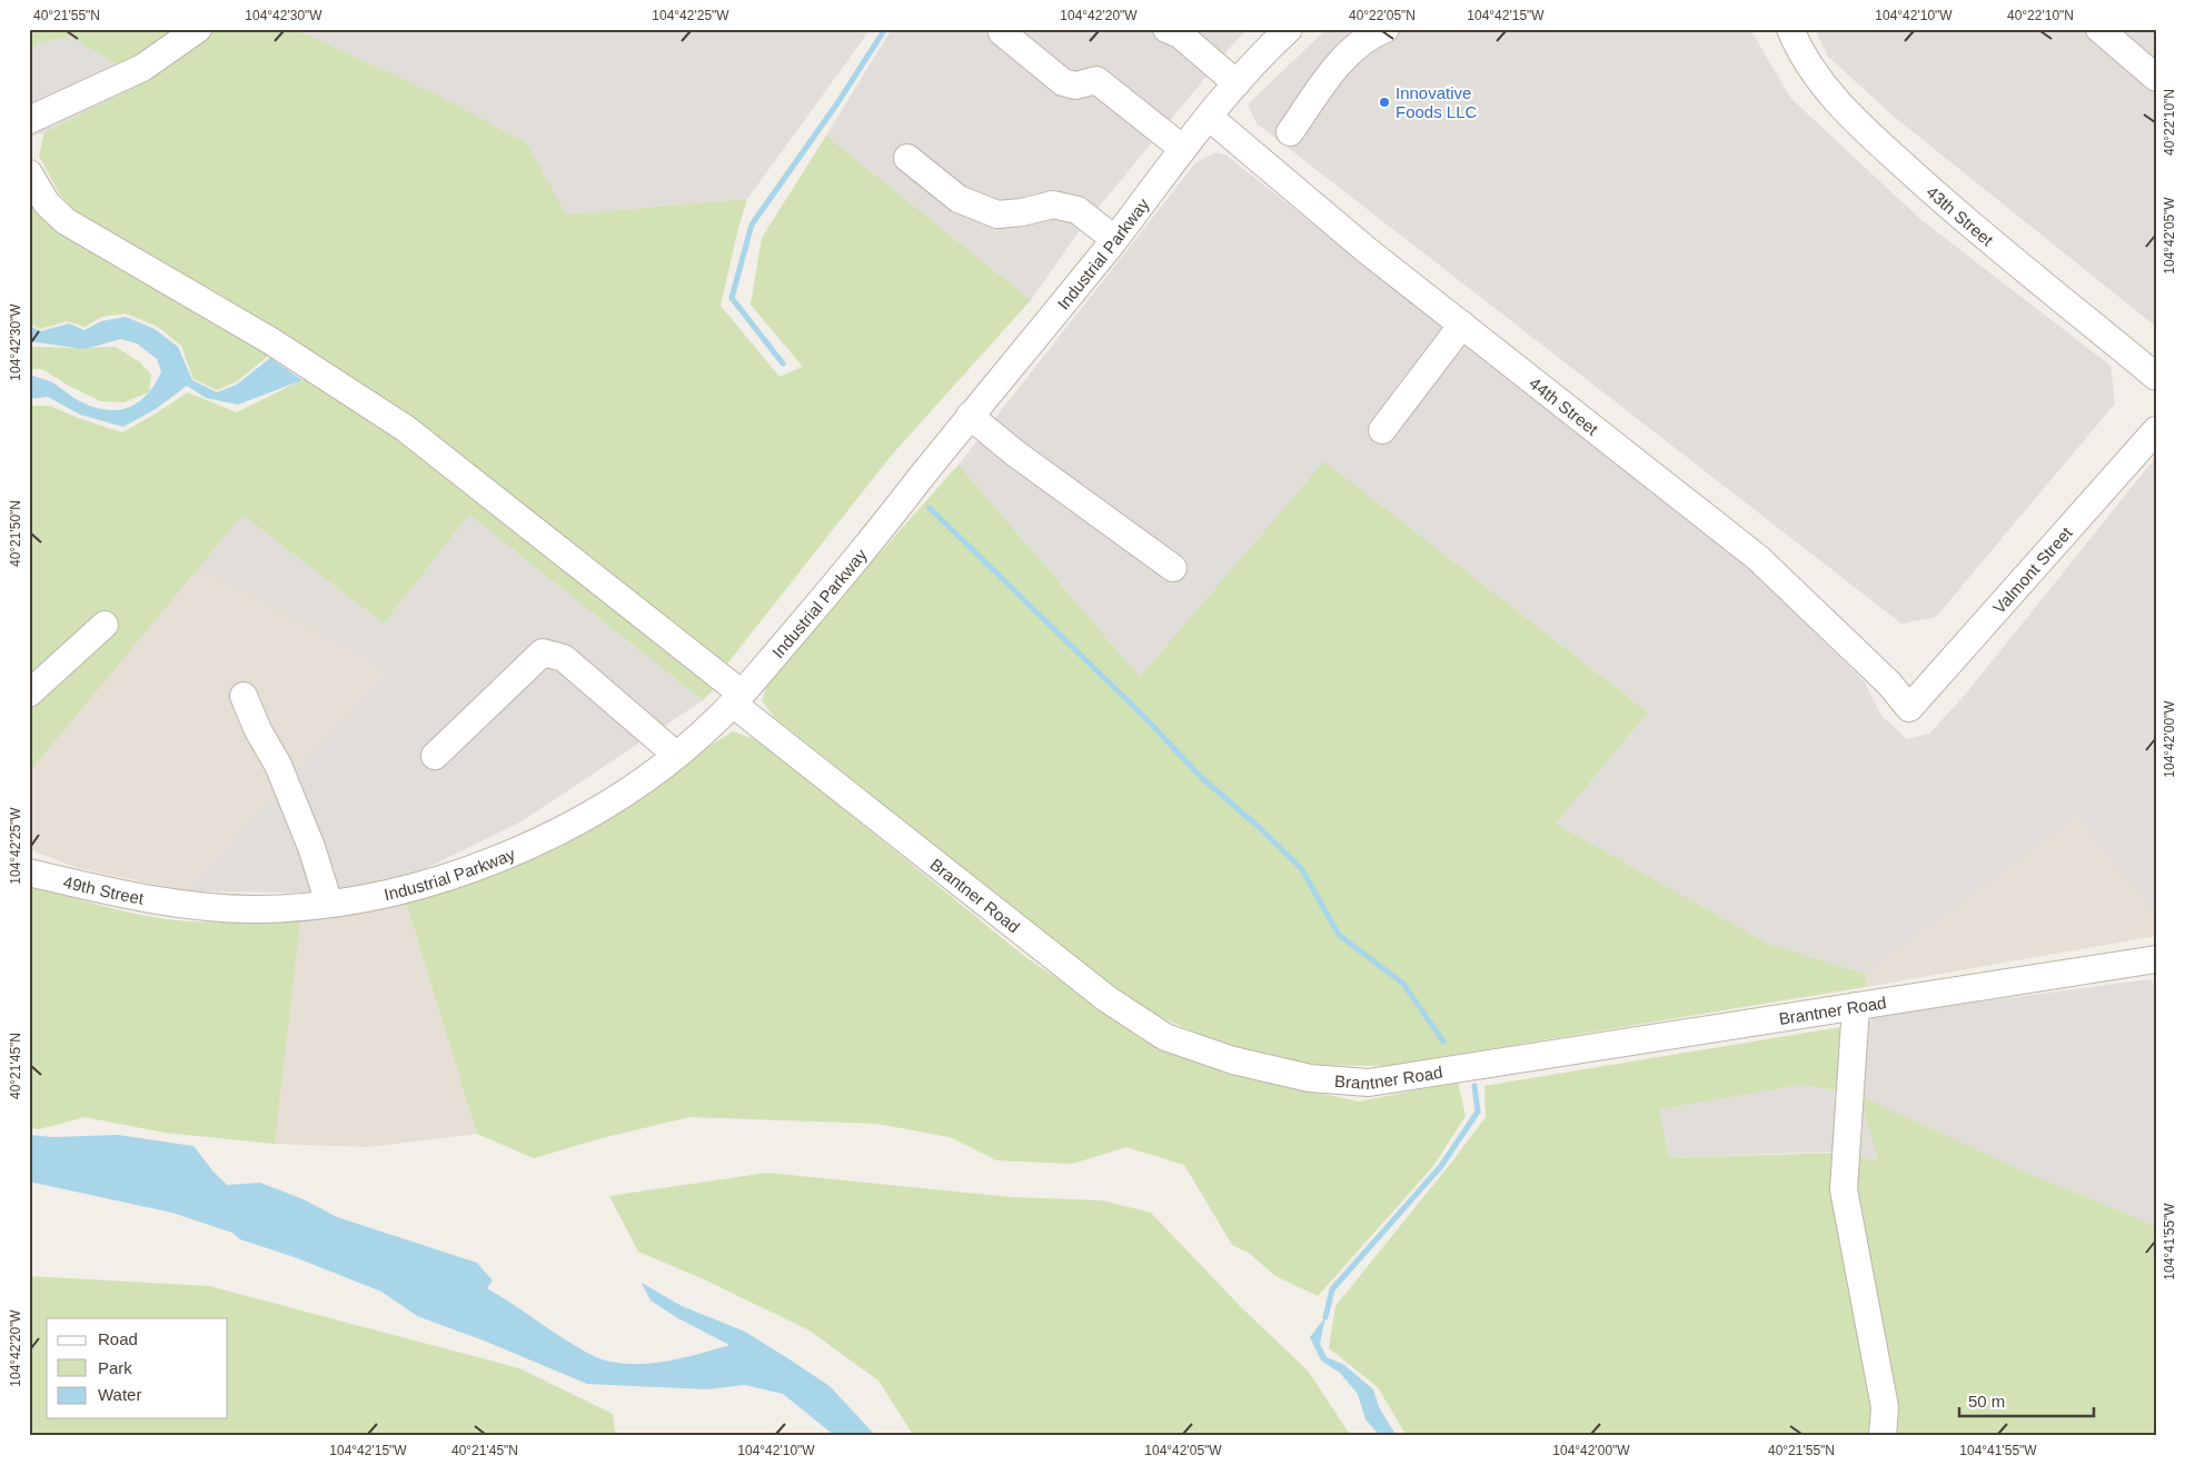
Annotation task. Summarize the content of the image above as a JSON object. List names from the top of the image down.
{
  "streets": {
    "street": [
      "43th Street",
      "Industrial Parkway",
      "44th Street",
      "Valmont Street",
      "49th Street",
      "Brantner Road"
    ]
  },
  "crossings": [
    ["Industrial Parkway", "44th Street"],
    ["Industrial Parkway", "49th Street"],
    ["Industrial Parkway", "Brantner Road"],
    ["44th Street", "Valmont Street"]
  ],
  "places": ["Innovative Foods LLC"],
  "legend": ["Road", "Park", "Water"],
  "scale_bar": "50 m",
  "coordinates": [
    "40°21'55\"N",
    "104°42'30\"W",
    "104°42'25\"W",
    "104°42'20\"W",
    "40°22'05\"N",
    "104°42'15\"W",
    "104°42'10\"W",
    "40°22'10\"N",
    "104°42'05\"W",
    "40°21'50\"N",
    "104°42'00\"W",
    "40°21'45\"N",
    "104°41'55\"W"
  ]
}
